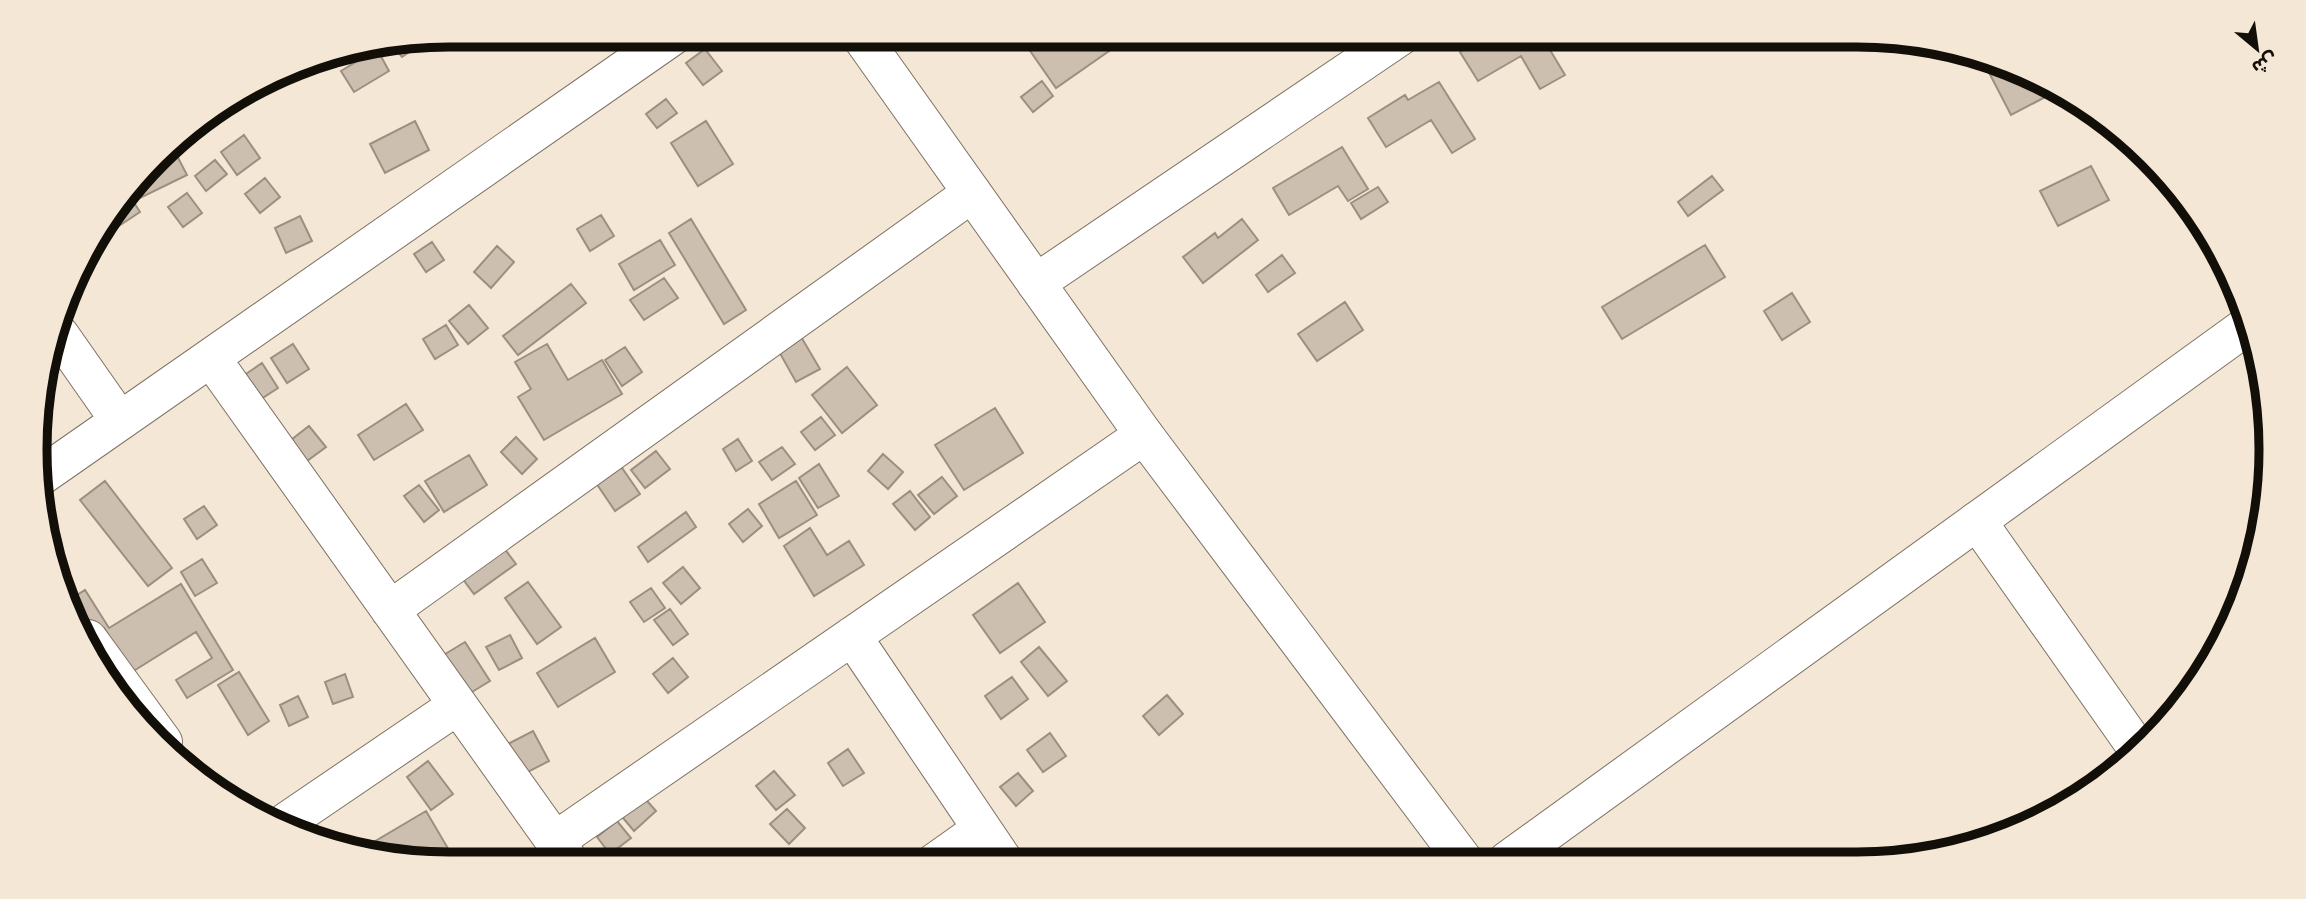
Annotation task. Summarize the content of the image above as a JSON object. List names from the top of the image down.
{
  "north": "bottom right"
}
